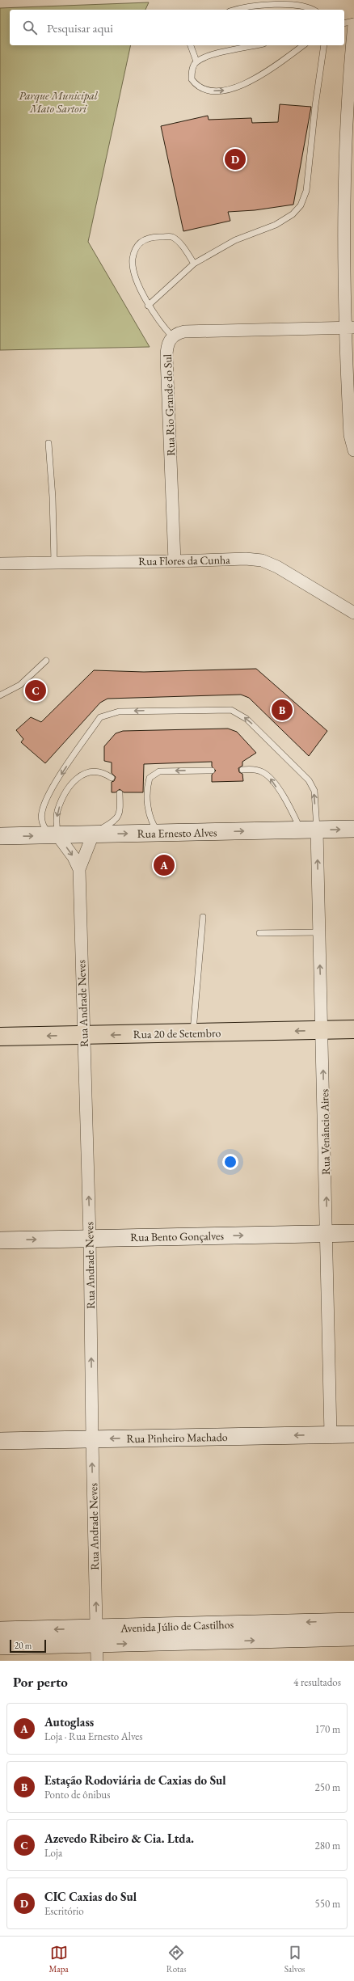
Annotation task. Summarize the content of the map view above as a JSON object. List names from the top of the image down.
{
  "streets": {
    "main road": ["Rua 20 de Setembro"],
    "street": [
      "Rua Rio Grande do Sul",
      "Rua Flores da Cunha",
      "Rua Ernesto Alves",
      "Rua Andrade Neves",
      "Rua Venâncio Aires",
      "Rua Bento Gonçalves",
      "Rua Pinheiro Machado",
      "Avenida Júlio de Castilhos"
    ]
  },
  "crossings": [
    ["Rua Rio Grande do Sul", "Rua Flores da Cunha"],
    ["Rua Ernesto Alves", "Rua Andrade Neves"],
    ["Rua Ernesto Alves", "Rua Venâncio Aires"],
    ["Rua Andrade Neves", "Rua 20 de Setembro"],
    ["Rua Andrade Neves", "Rua Bento Gonçalves"],
    ["Rua Andrade Neves", "Rua Pinheiro Machado"],
    ["Rua Andrade Neves", "Avenida Júlio de Castilhos"],
    ["Rua 20 de Setembro", "Rua Venâncio Aires"],
    ["Rua Venâncio Aires", "Rua Bento Gonçalves"],
    ["Rua Venâncio Aires", "Rua Pinheiro Machado"]
  ],
  "one_way": [
    "Rua Ernesto Alves",
    "Rua Andrade Neves",
    "Rua 20 de Setembro",
    "Rua Venâncio Aires",
    "Rua Bento Gonçalves",
    "Rua Pinheiro Machado"
  ],
  "parks": ["Parque Municipal Mato Sartori"],
  "scale_bar": "20 m",
  "page": {
    "search": "Pesquisar aqui",
    "pins": [
      "D",
      "C",
      "B",
      "A"
    ],
    "scale": "20 m",
    "heading": ["Por perto", "4 resultados"],
    "list": [
      {
        "mark": "A",
        "name": "Autoglass",
        "note": "Loja · Rua Ernesto Alves",
        "value": "170 m"
      },
      {
        "mark": "B",
        "name": "Estação Rodoviária de Caxias do Sul",
        "note": "Ponto de ônibus",
        "value": "250 m"
      },
      {
        "mark": "C",
        "name": "Azevedo Ribeiro & Cia. Ltda.",
        "note": "Loja",
        "value": "280 m"
      },
      {
        "mark": "D",
        "name": "CIC Caxias do Sul",
        "note": "Escritório",
        "value": "550 m"
      }
    ],
    "nav": ["Mapa", "Rotas", "Salvos"]
  }
}
